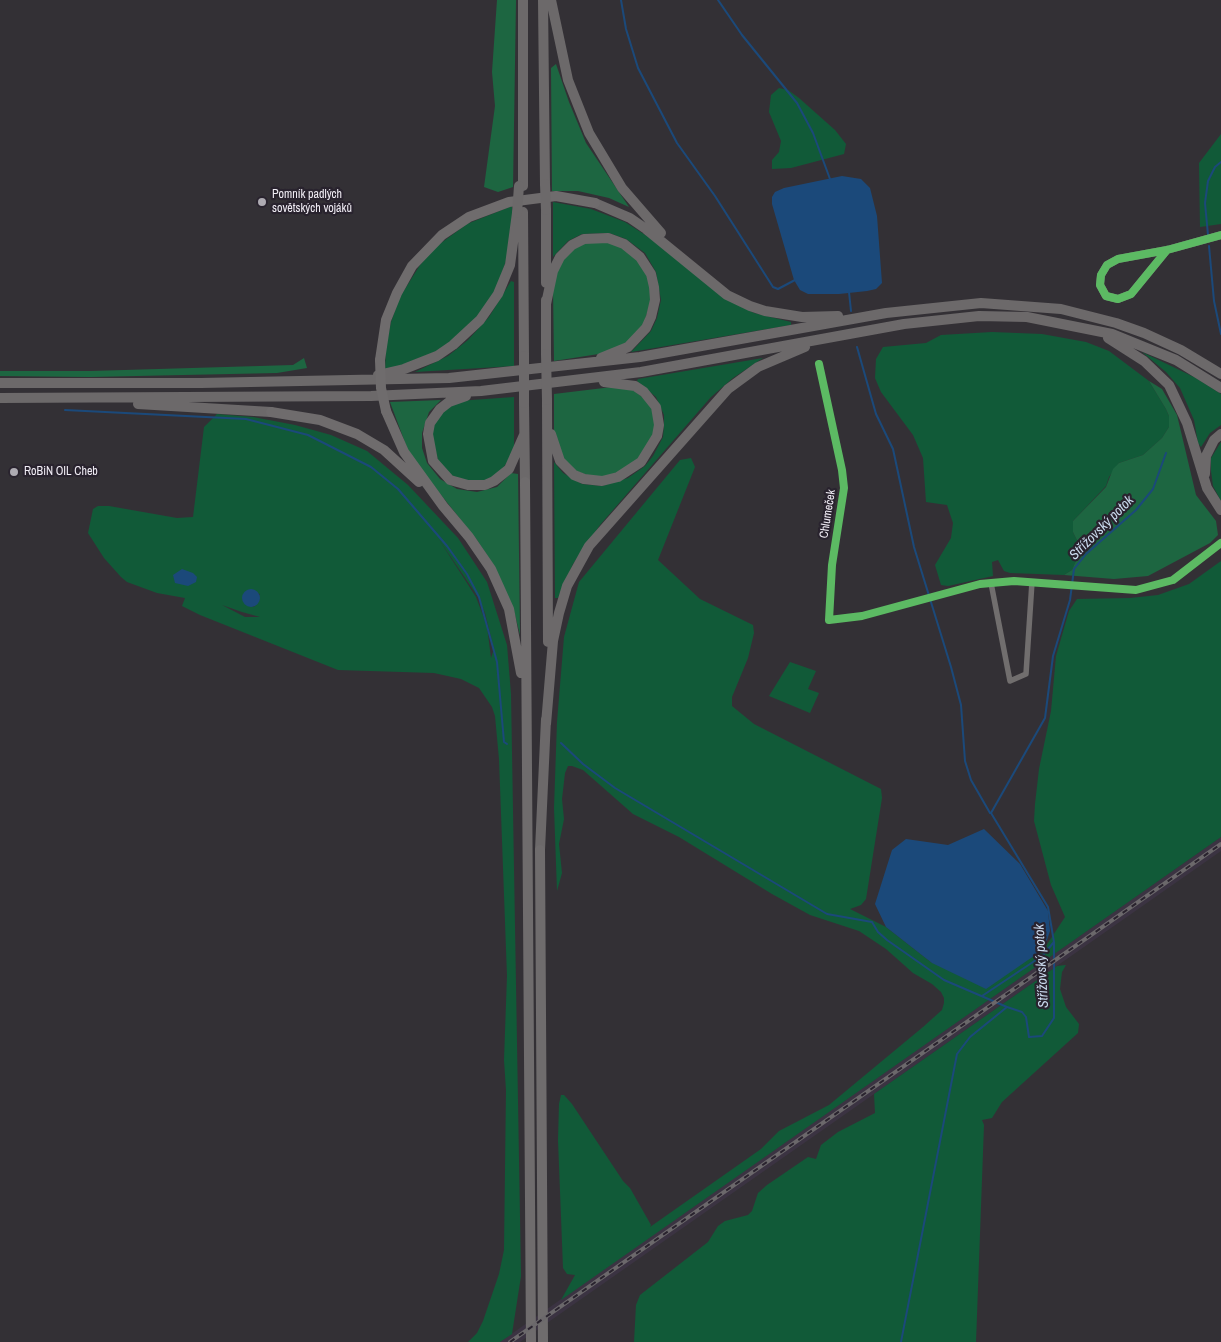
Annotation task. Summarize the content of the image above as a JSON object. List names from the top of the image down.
{
  "streets": {
    "street": ["Chlumeček"]
  },
  "water": ["Střížovský potok"],
  "places": ["Pomník padlých sovětských vojáků", "RoBiN OIL Cheb"]
}
